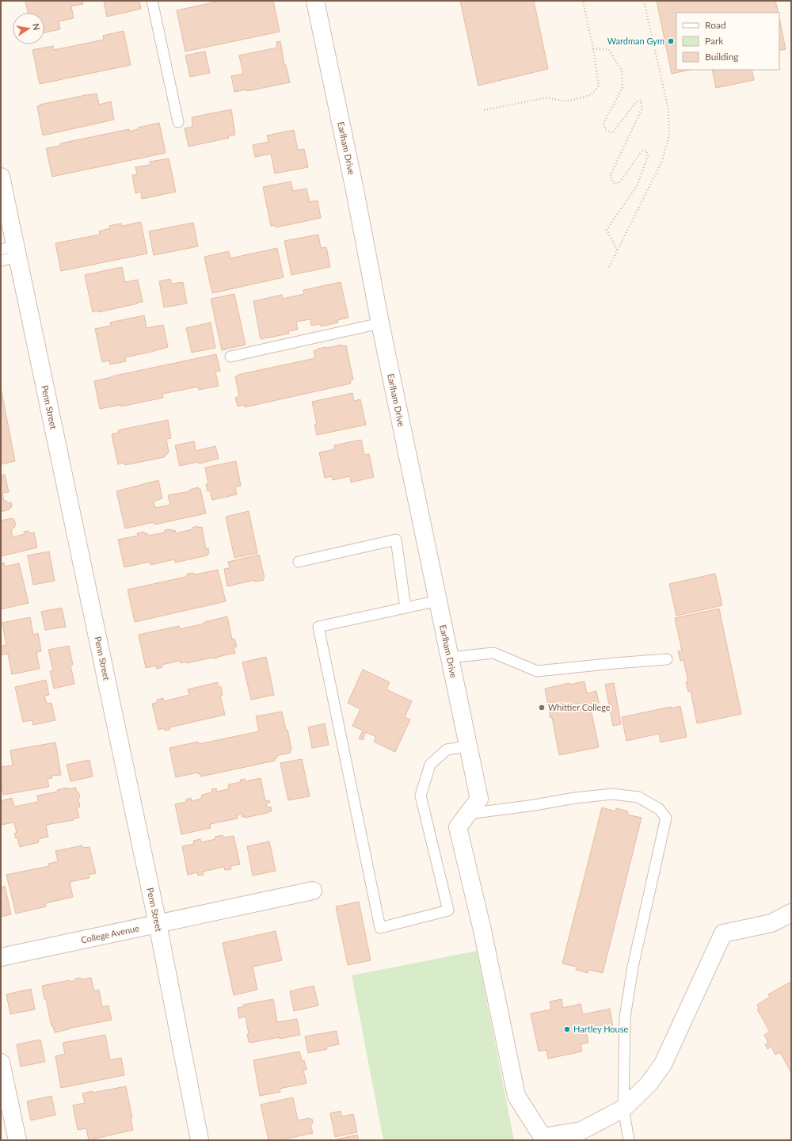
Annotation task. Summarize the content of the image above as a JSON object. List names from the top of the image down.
{
  "streets": {
    "street": ["Earlham Drive", "Penn Street", "College Avenue"]
  },
  "crossings": [
    ["Penn Street", "College Avenue"]
  ],
  "places": ["Wardman Gym", "Whittier College", "Hartley House"],
  "legend": ["Road", "Park", "Building"],
  "north": "right"
}
